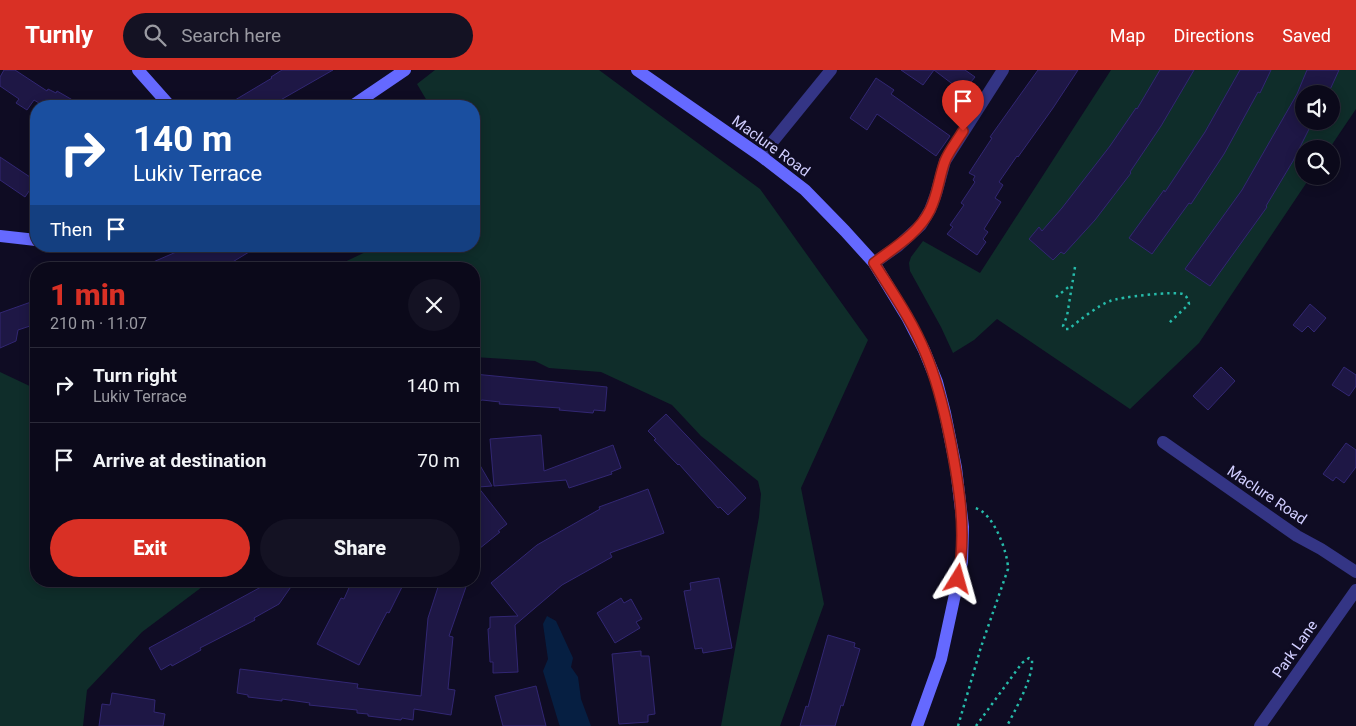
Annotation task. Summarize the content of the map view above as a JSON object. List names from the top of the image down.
{
  "streets": {
    "street": ["Maclure Road", "Park Lane"]
  },
  "page": {
    "header": "Turnly",
    "search": "Search here",
    "nav": ["Map", "Directions", "Saved"],
    "turn": ["140 m", "Lukiv Terrace"],
    "then": "Then",
    "heading": ["1 min", "210 m · 11:07"],
    "list": [
      {
        "name": "Turn right",
        "note": "Lukiv Terrace",
        "value": "140 m"
      },
      {
        "name": "Arrive at destination",
        "value": "70 m"
      }
    ],
    "buttons": ["Exit", "Share"]
  }
}
